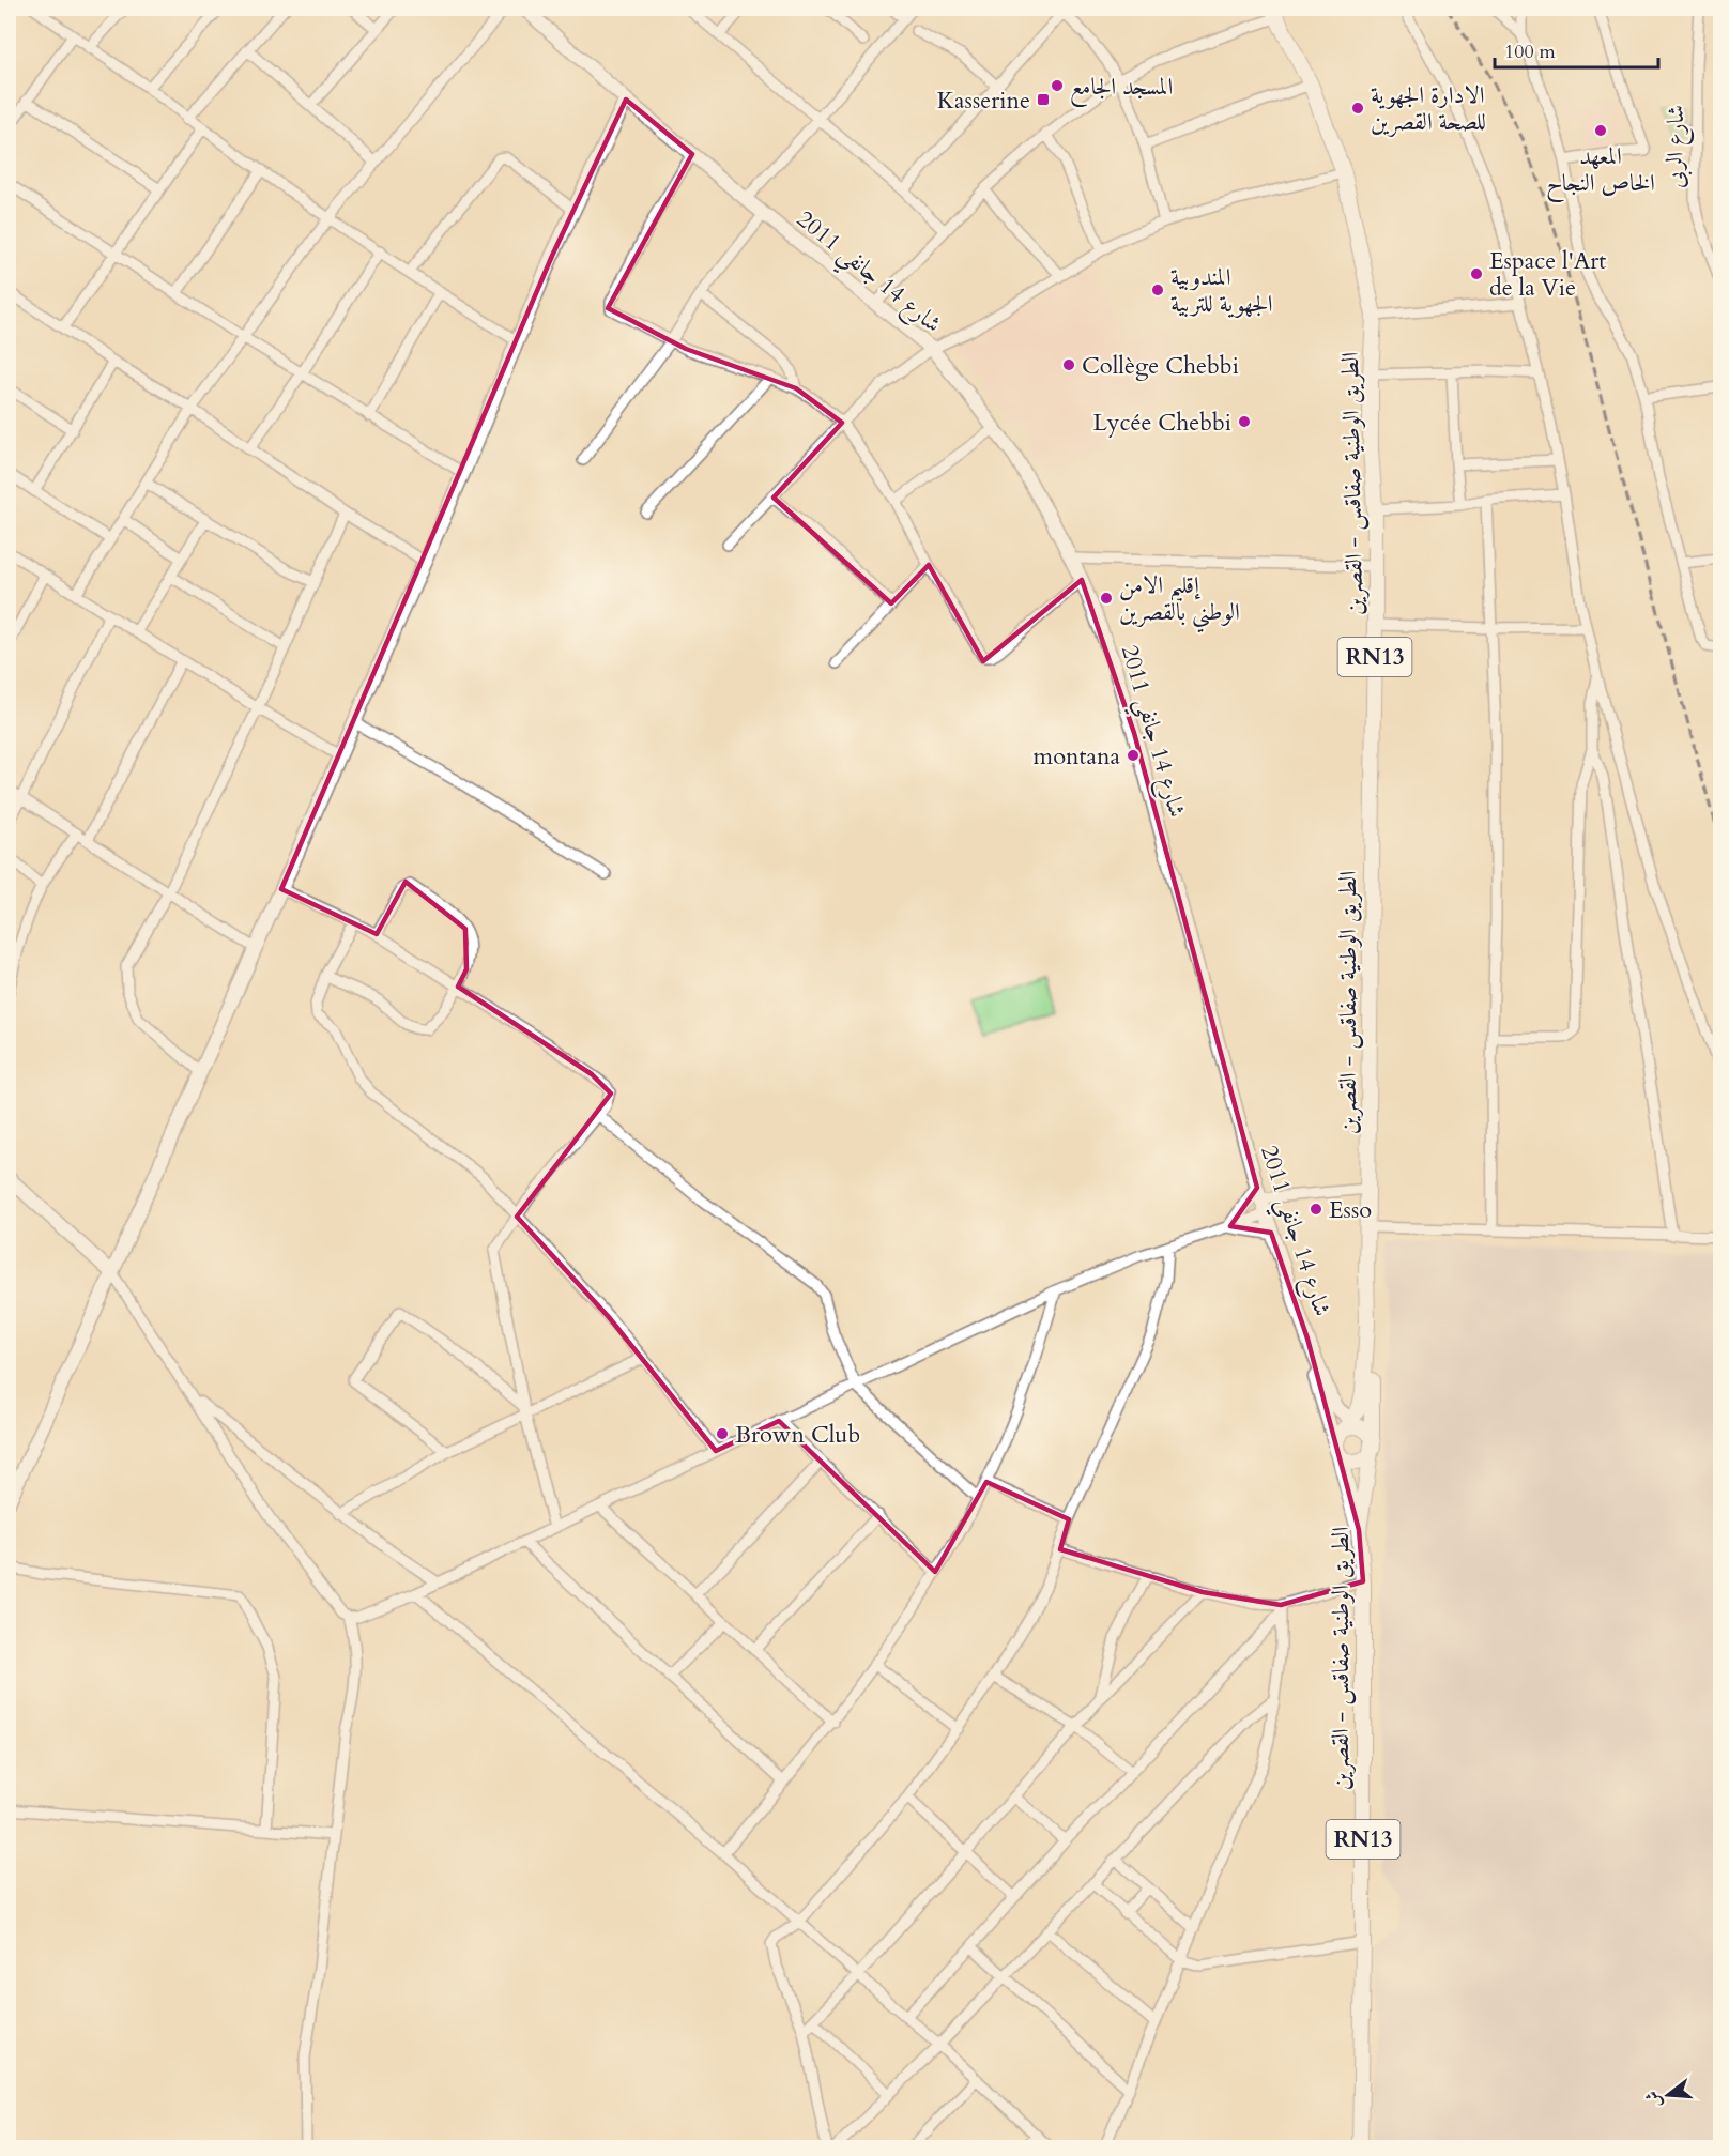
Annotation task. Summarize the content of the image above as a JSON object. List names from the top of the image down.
{
  "streets": {
    "main road": ["شارع 14 جانفي 2011", "الطريق الوطنية صفاقس - القصرين", "RN13"],
    "street": ["شارع الربى"]
  },
  "crossings": [
    ["شارع 14 جانفي 2011", "الطريق الوطنية صفاقس - القصرين"]
  ],
  "places": {
    "other": [
      "المسجد الجامع",
      "الادارة الجهوية للصحة القصرين",
      "المعهد الخاص النجاح",
      "Espace l'Art de la Vie",
      "المندوبية الجهوية للتربية",
      "Collège Chebbi",
      "Lycée Chebbi",
      "إقليم الامن الوطني بالقصرين",
      "montana",
      "Esso",
      "Brown Club"
    ],
    "transit": ["Kasserine"]
  },
  "scale_bar": "100 m",
  "north": "left"
}
